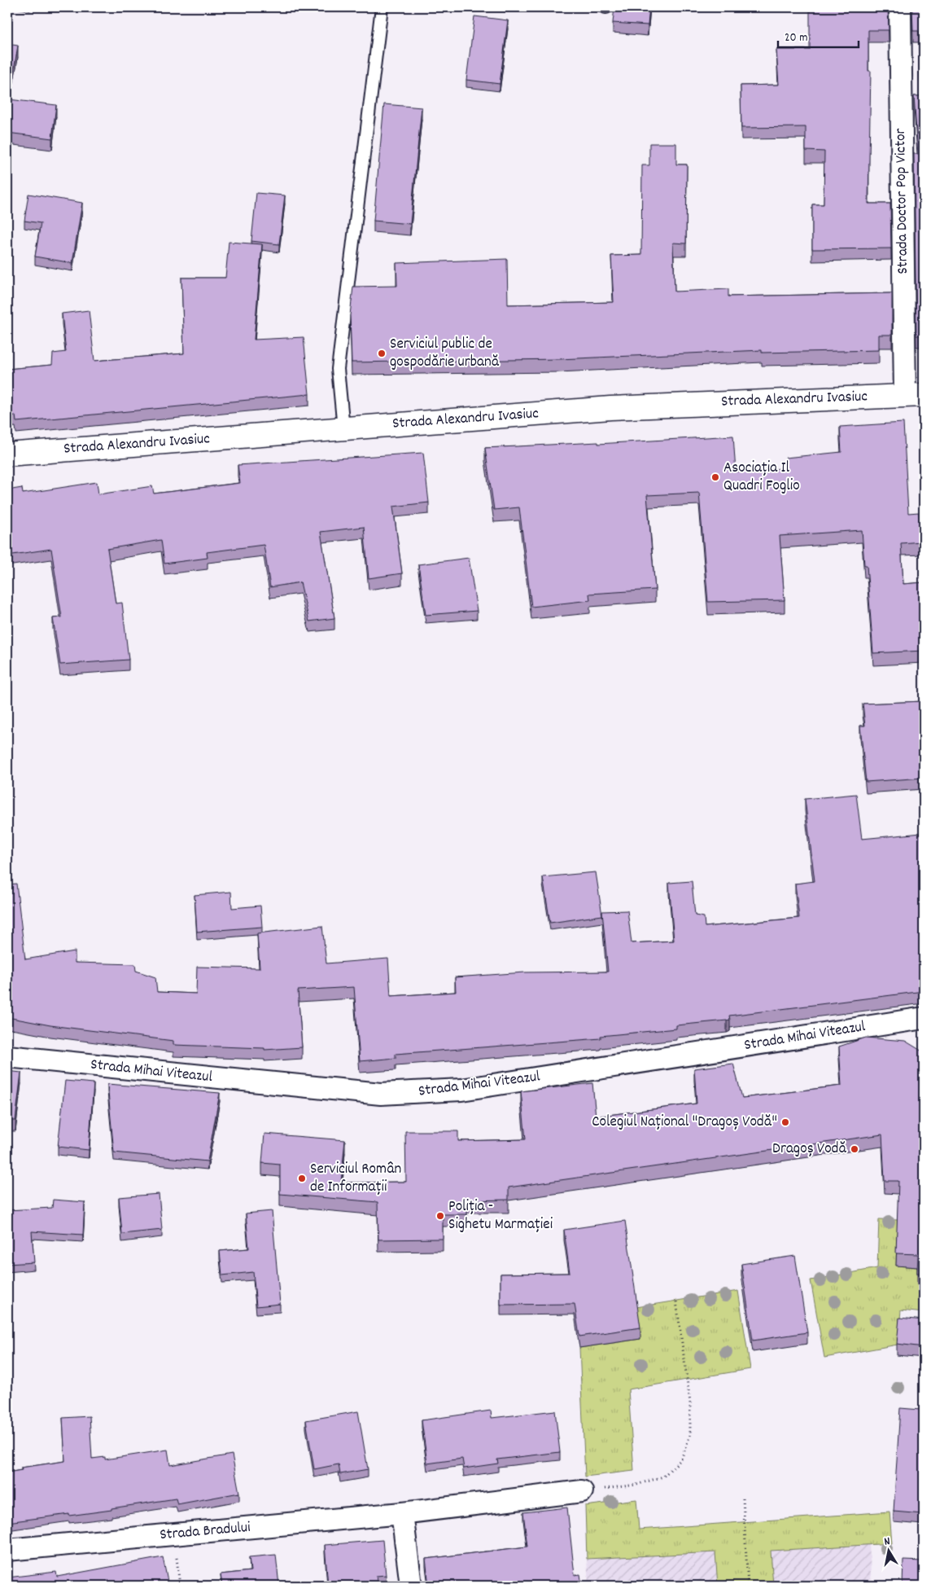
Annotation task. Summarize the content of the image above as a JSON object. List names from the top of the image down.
{
  "streets": {
    "main road": ["Strada Alexandru Ivasiuc"],
    "street": ["Strada Doctor Pop Victor", "Strada Mihai Viteazul", "Strada Bradului"]
  },
  "crossings": [
    ["Strada Doctor Pop Victor", "Strada Alexandru Ivasiuc"]
  ],
  "places": [
    "Serviciul public de gospodărie urbană",
    "Asociația Il Quadri Foglio",
    "Colegiul Național \"Dragoș Vodă\"",
    "Dragoș Vodă",
    "Serviciul Român de Informații",
    "Poliția - Sighetu Marmației"
  ],
  "scale_bar": "20 m",
  "north": "top"
}
